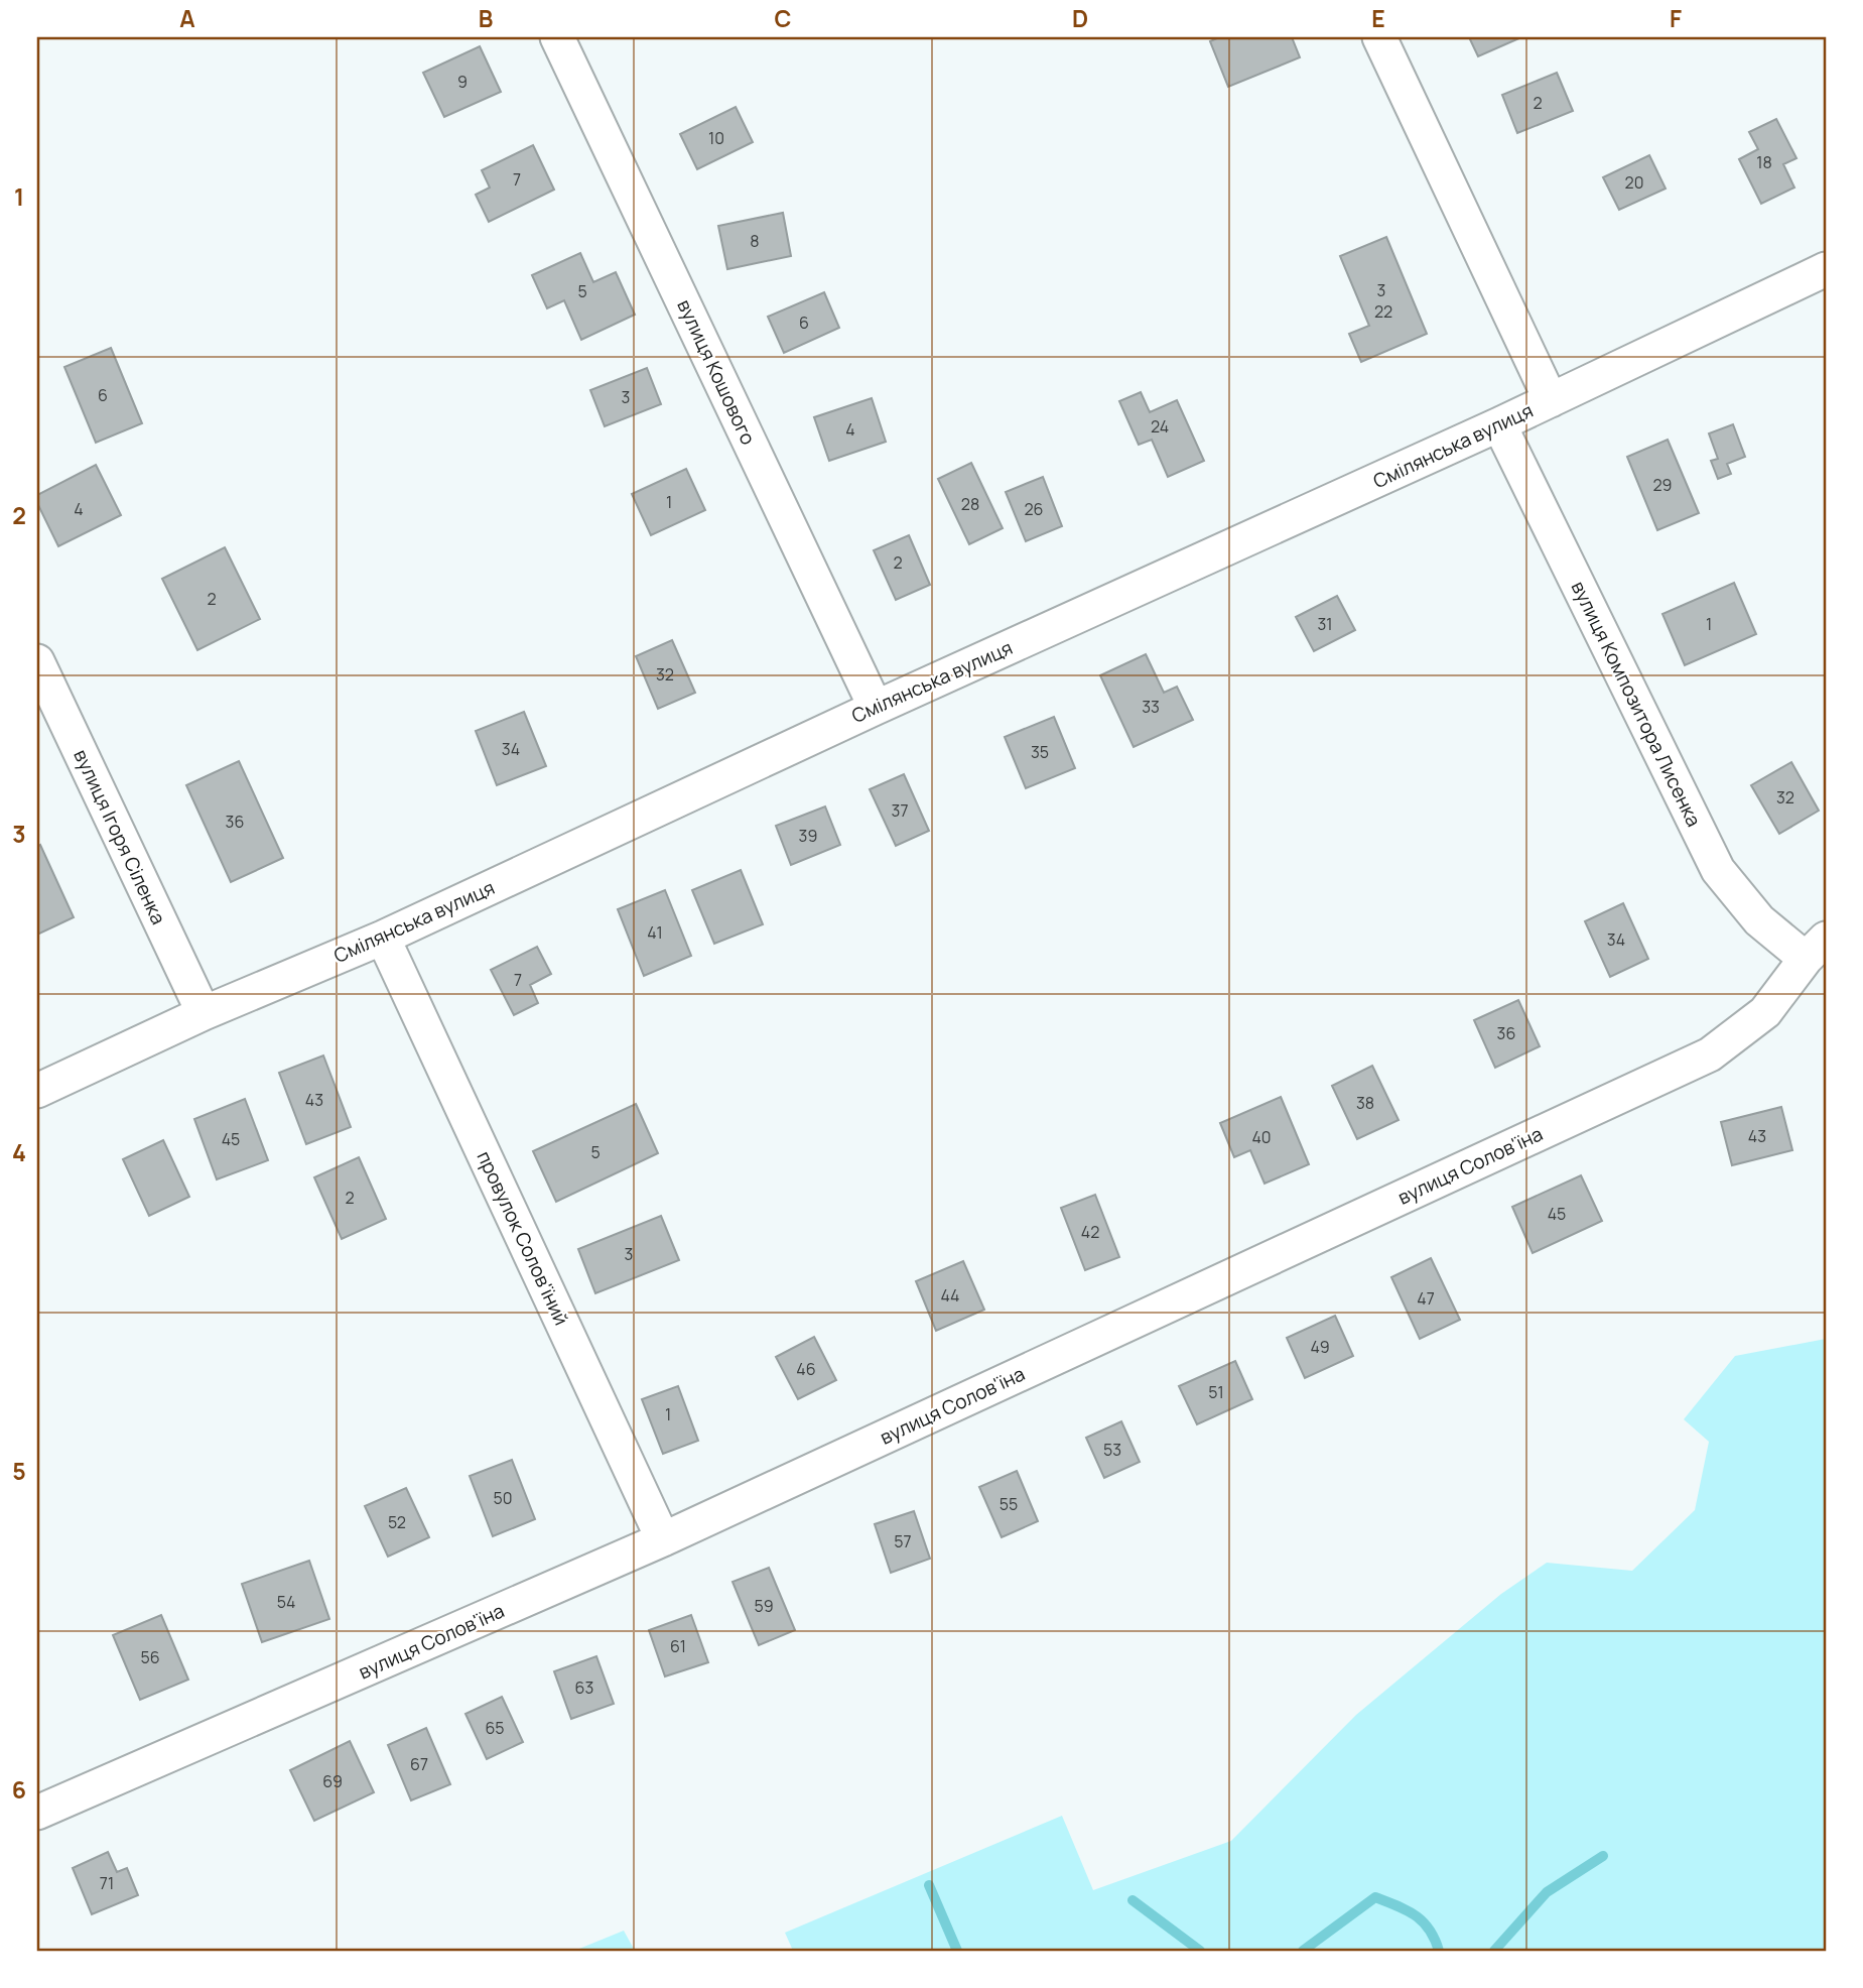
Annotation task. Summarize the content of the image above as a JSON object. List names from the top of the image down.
{
  "streets": {
    "street": [
      "вулиця Кошового",
      "Смілянська вулиця",
      "вулиця Композитора Лисенка",
      "вулиця Ігоря Сіленка",
      "вулиця Солов'їна",
      "провулок Солов'їний"
    ]
  },
  "crossings": [
    ["вулиця Кошового", "Смілянська вулиця"],
    ["Смілянська вулиця", "вулиця Композитора Лисенка"],
    ["Смілянська вулиця", "вулиця Ігоря Сіленка"],
    ["Смілянська вулиця", "провулок Солов'їний"],
    ["вулиця Композитора Лисенка", "вулиця Солов'їна"],
    ["вулиця Солов'їна", "провулок Солов'їний"]
  ],
  "house_numbers": [
    "9",
    "2",
    "10",
    "18",
    "7",
    "20",
    "8",
    "3",
    "5",
    "22",
    "6",
    "6",
    "3",
    "24",
    "4",
    "29",
    "1",
    "28",
    "4",
    "26",
    "2",
    "2",
    "31",
    "1",
    "32",
    "33",
    "34",
    "35",
    "32",
    "37",
    "36",
    "39",
    "41",
    "34",
    "7",
    "36",
    "43",
    "38",
    "43",
    "40",
    "45",
    "5",
    "2",
    "45",
    "42",
    "3",
    "44",
    "47",
    "49",
    "46",
    "51",
    "1",
    "53",
    "50",
    "55",
    "52",
    "57",
    "54",
    "59",
    "61",
    "56",
    "63",
    "65",
    "67",
    "69",
    "71"
  ],
  "grid": {
    "columns": [
      "A",
      "B",
      "C",
      "D",
      "E",
      "F"
    ],
    "rows": [
      "1",
      "2",
      "3",
      "4",
      "5",
      "6"
    ]
  }
}
